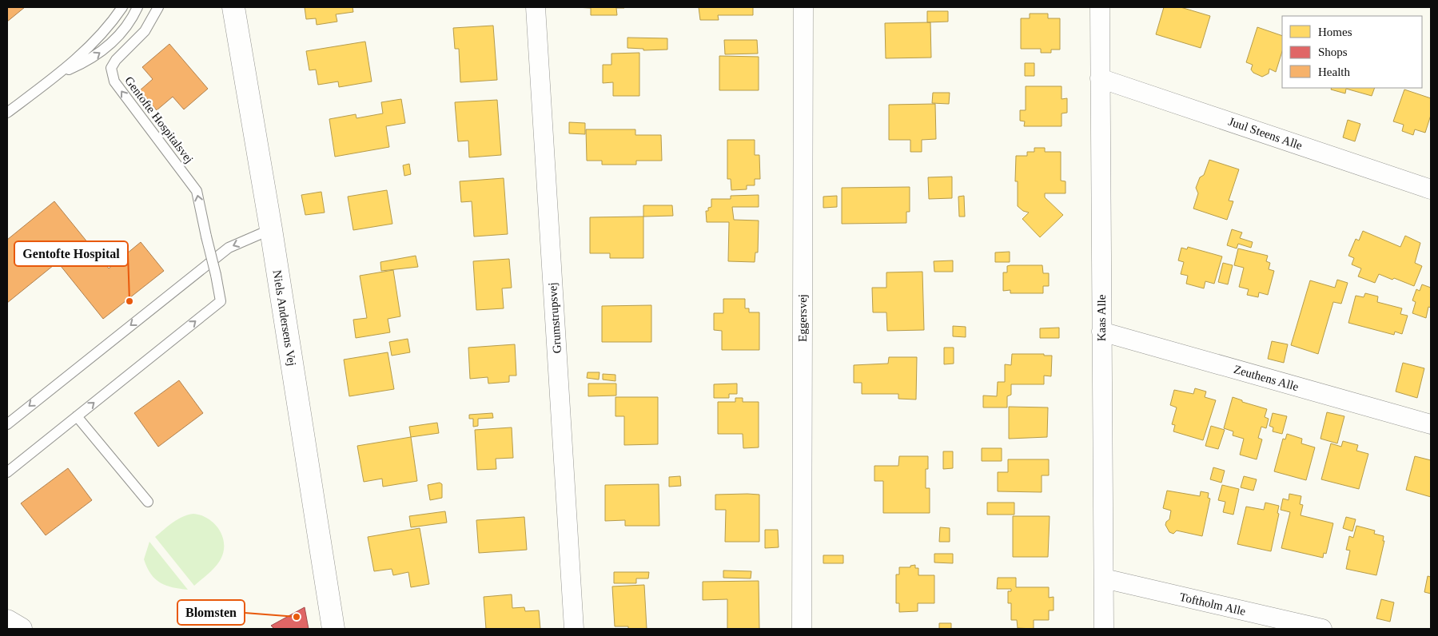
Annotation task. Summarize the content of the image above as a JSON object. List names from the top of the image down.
{
  "streets": {
    "street": [
      "Juul Steens Alle",
      "Niels Andersens Vej",
      "Grumstrupsvej",
      "Eggersvej",
      "Kaas Alle",
      "Zeuthens Alle",
      "Toftholm Alle"
    ],
    "lane": ["Gentofte Hospitalsvej"]
  },
  "crossings": [
    ["Juul Steens Alle", "Kaas Alle"],
    ["Kaas Alle", "Zeuthens Alle"],
    ["Kaas Alle", "Toftholm Alle"]
  ],
  "places": ["Gentofte Hospital", "Blomsten"],
  "legend": ["Homes", "Shops", "Health"]
}
